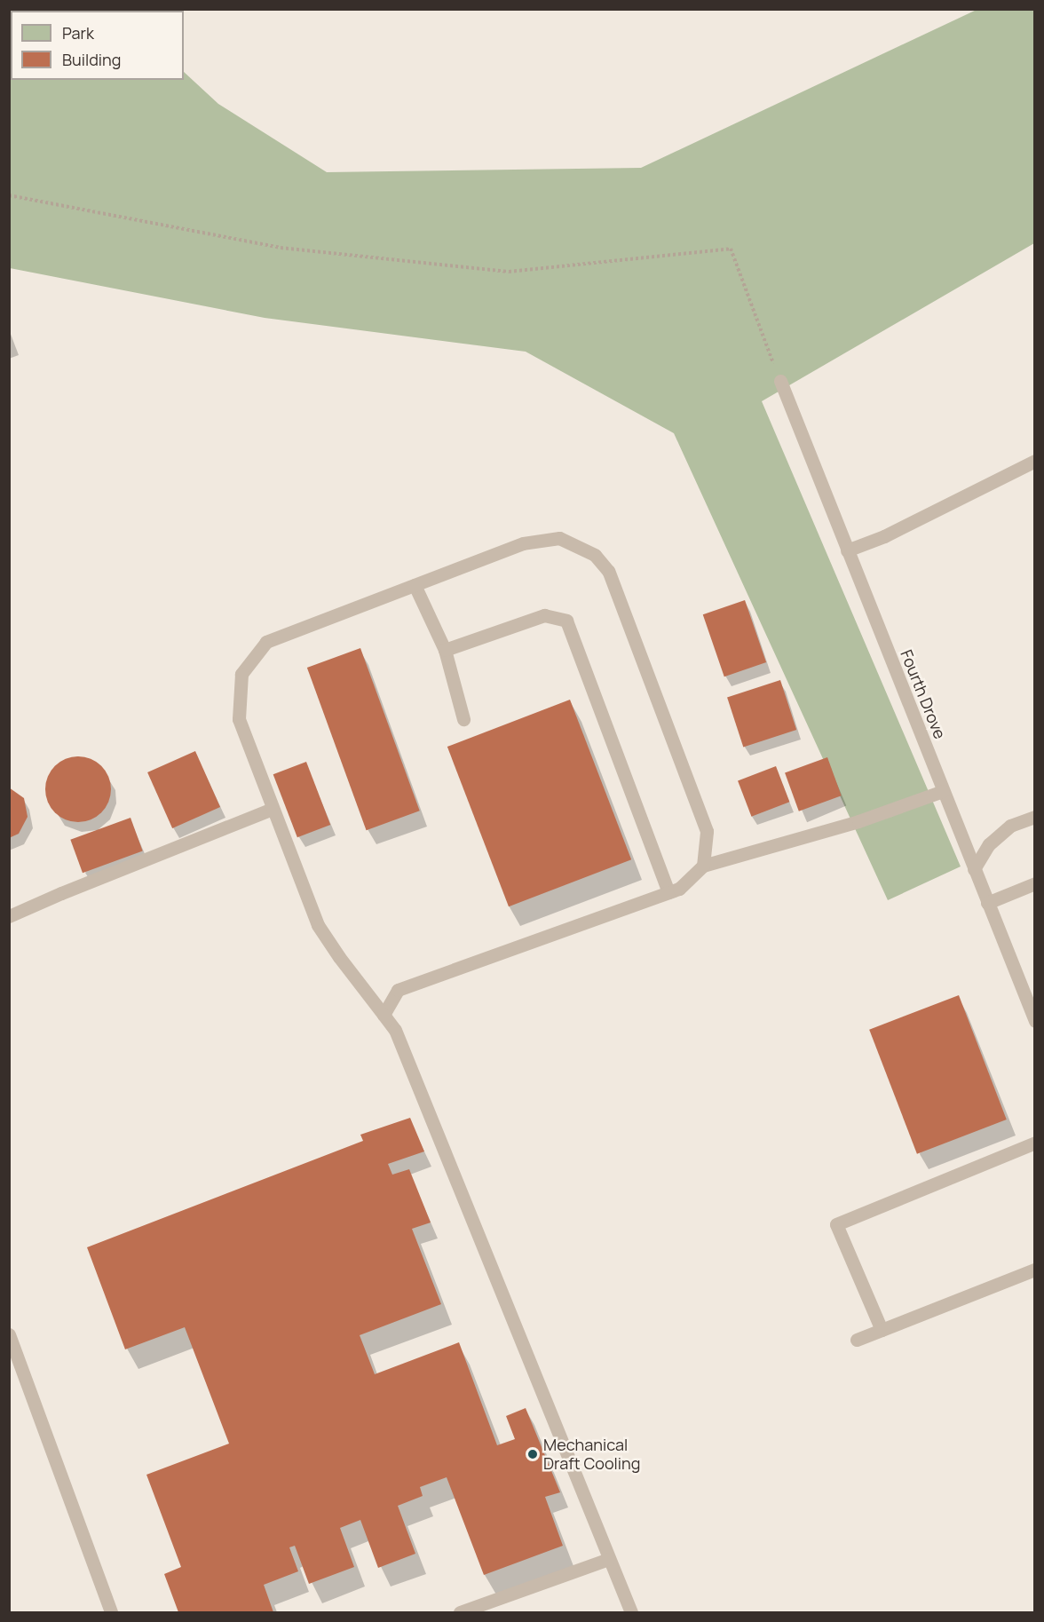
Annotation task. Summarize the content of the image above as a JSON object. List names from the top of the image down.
{
  "streets": {
    "lane": ["Fourth Drove"]
  },
  "places": ["Mechanical Draft Cooling"],
  "legend": ["Park", "Building"]
}
